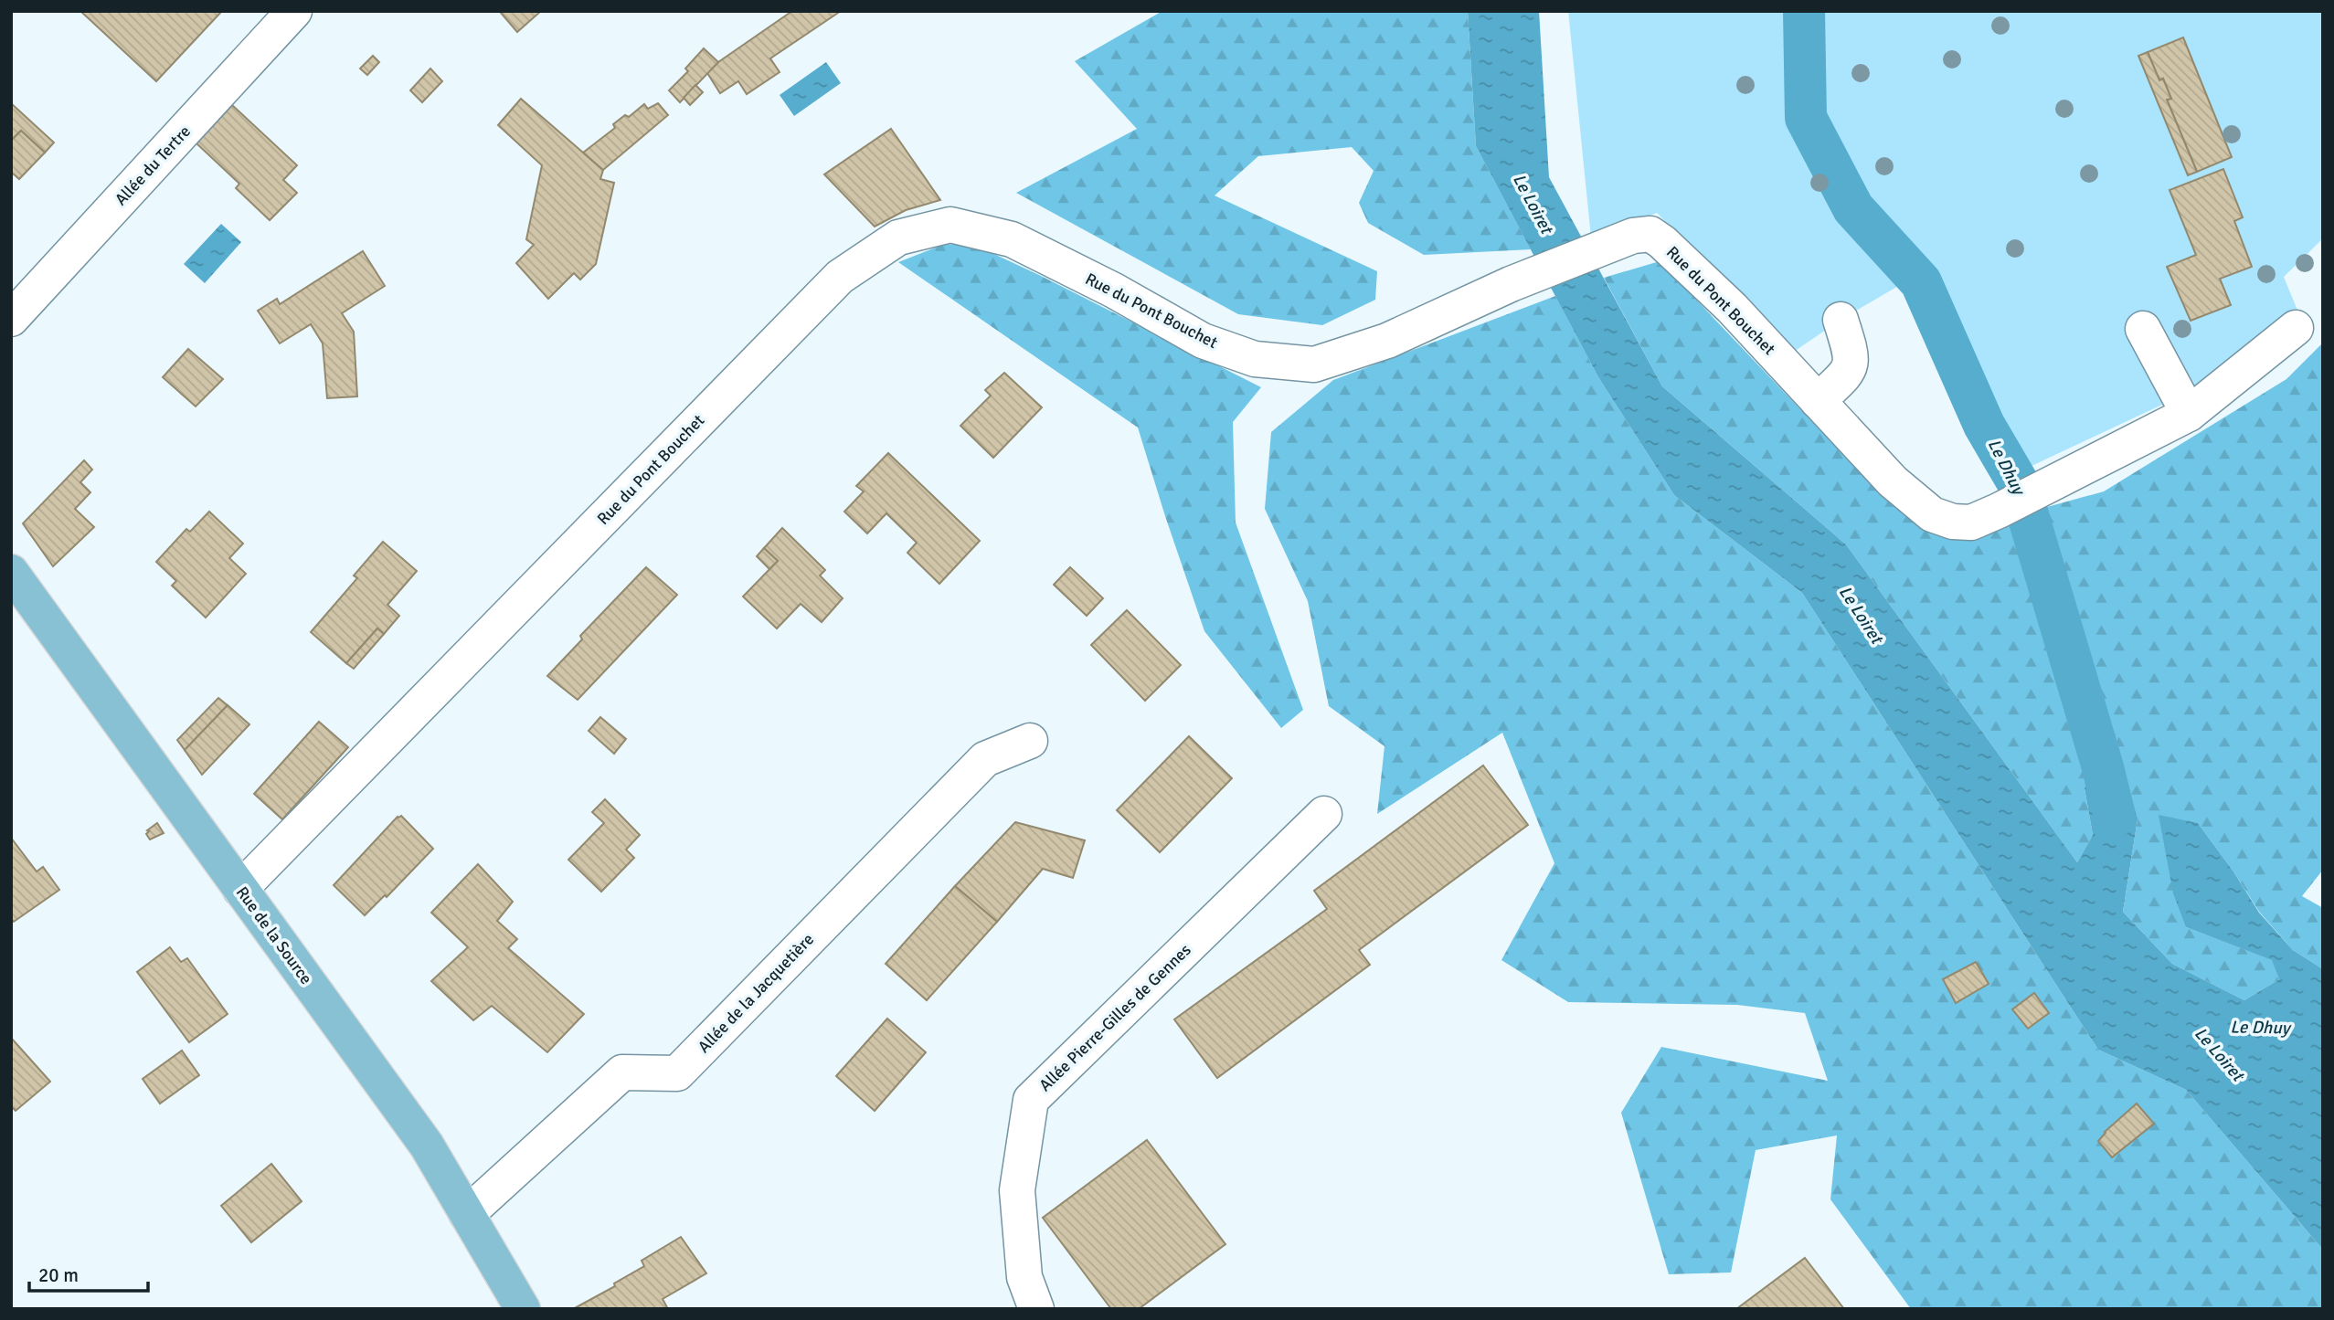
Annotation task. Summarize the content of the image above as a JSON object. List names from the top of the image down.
{
  "streets": {
    "main road": ["Rue de la Source"],
    "street": [
      "Allée du Tertre",
      "Rue du Pont Bouchet",
      "Allée de la Jacquetière",
      "Allée Pierre-Gilles de Gennes"
    ]
  },
  "crossings": [
    ["Rue du Pont Bouchet", "Rue de la Source"],
    ["Rue de la Source", "Allée de la Jacquetière"]
  ],
  "water": ["Le Loiret", "Le Dhuy"],
  "scale_bar": "20 m"
}
